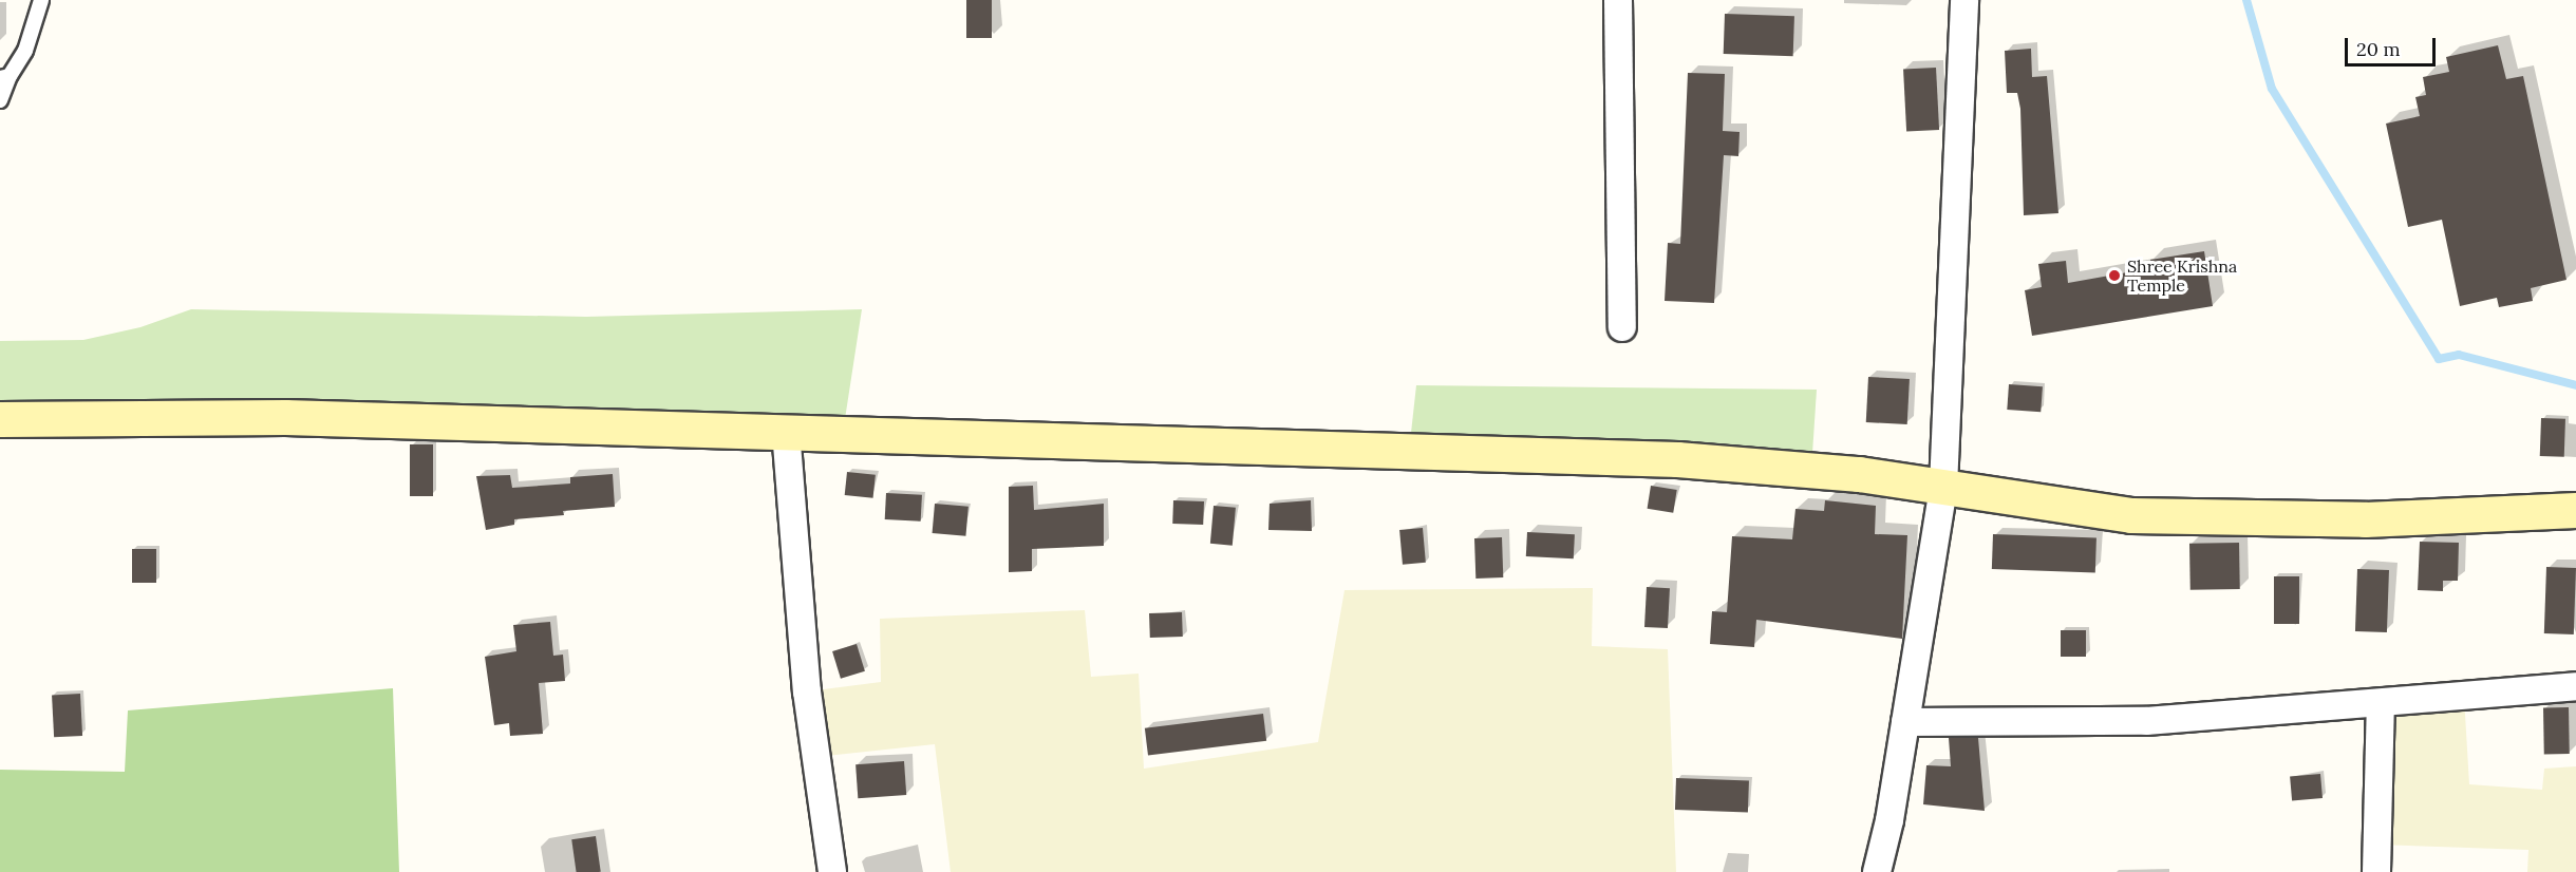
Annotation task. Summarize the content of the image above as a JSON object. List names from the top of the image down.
{
  "places": ["Shree Krishna Temple"],
  "scale_bar": "20 m"
}
